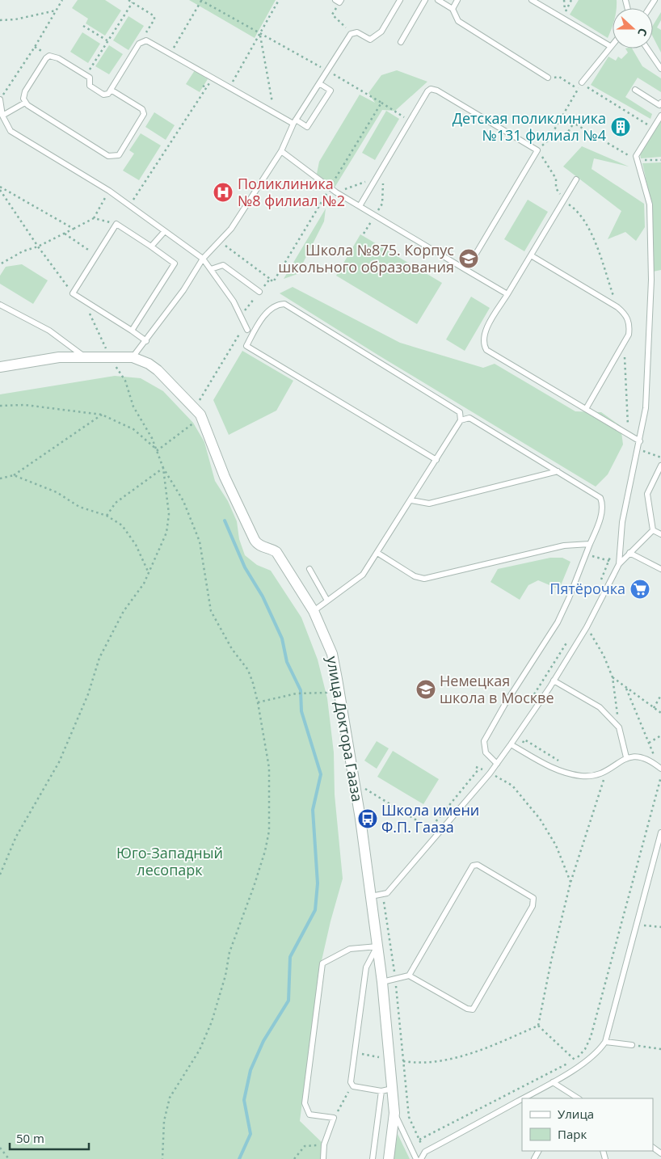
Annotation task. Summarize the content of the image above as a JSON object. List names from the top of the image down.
{
  "streets": {
    "street": ["улица Доктора Гааза"]
  },
  "parks": ["Юго-Западный лесопарк"],
  "places": {
    "building": ["Детская поликлиника №131 филиал №4"],
    "hospital": ["Поликлиника №8 филиал №2"],
    "school or university": ["Школа №875. Корпус школьного образования", "Немецкая школа в Москве"],
    "supermarket": ["Пятёрочка"],
    "bus stop": ["Школа имени Ф.П. Гааза"]
  },
  "legend": ["Улица", "Парк"],
  "scale_bar": "50 m",
  "north": "right"
}
